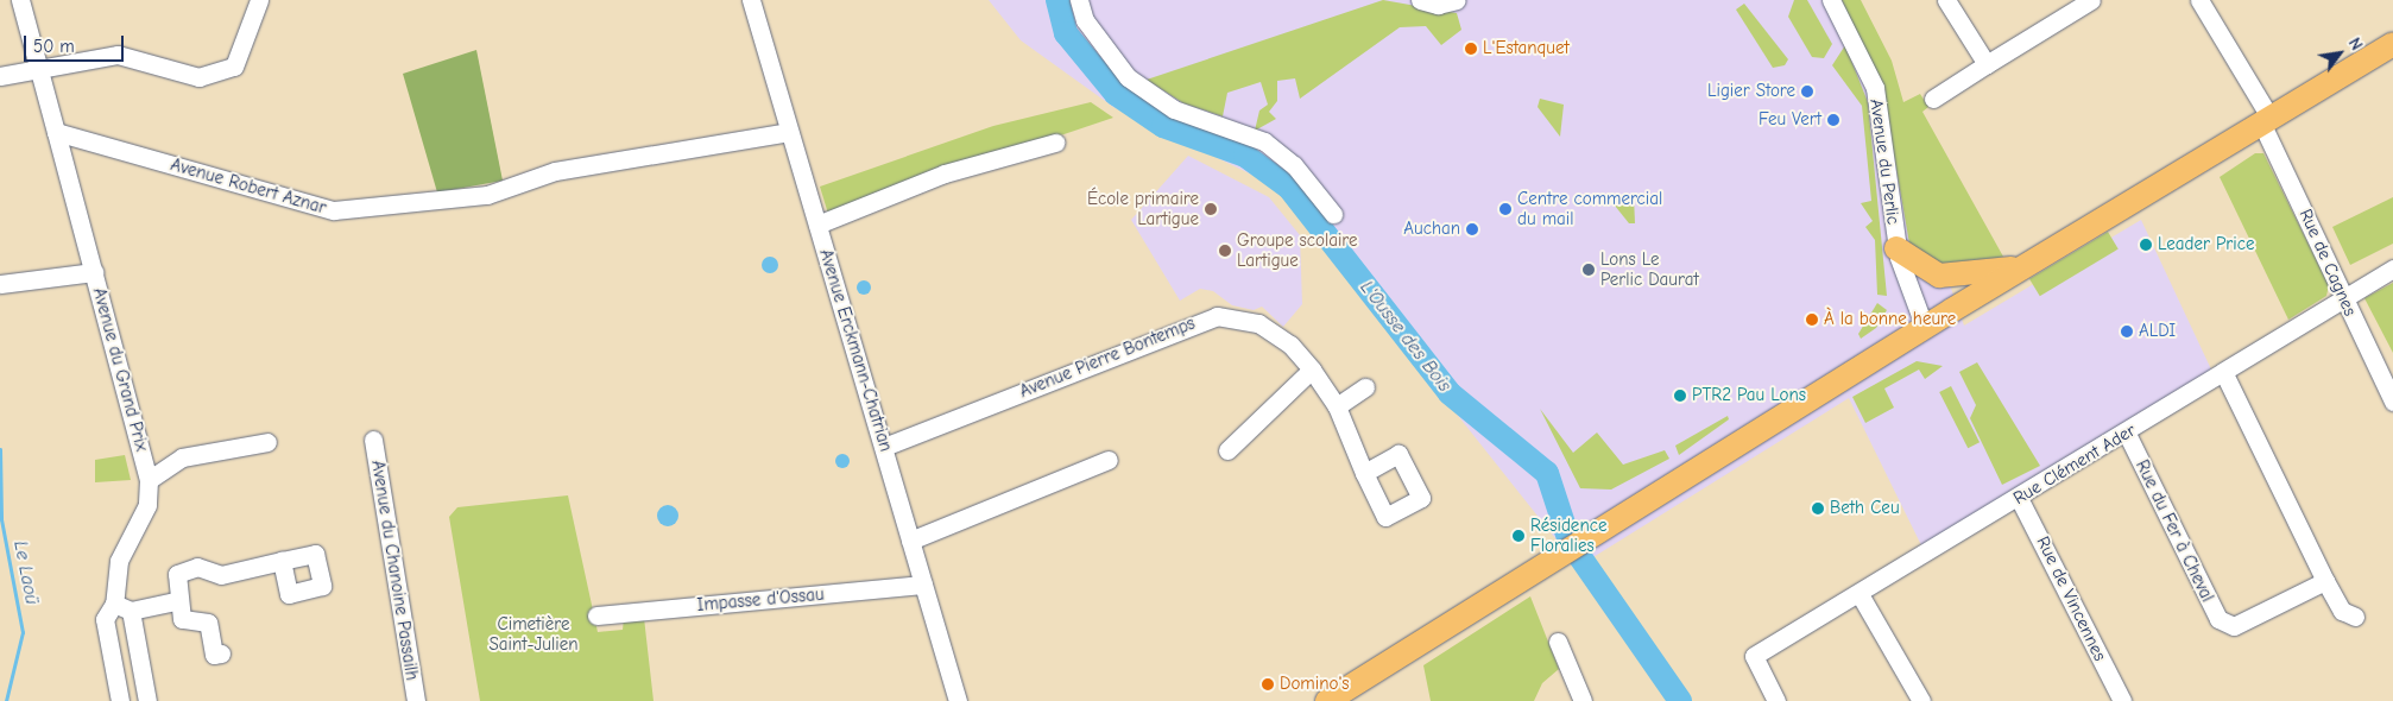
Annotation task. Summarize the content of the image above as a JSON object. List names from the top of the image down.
{
  "streets": {
    "street": [
      "Avenue du Perlic",
      "Avenue Robert Aznar",
      "Rue de Cagnes",
      "Avenue Erckmann-Chatrian",
      "Avenue Pierre Bontemps",
      "Avenue du Grand Prix",
      "Rue Clément Ader",
      "Rue du Fer à Cheval",
      "Avenue du Chanoine Passailh",
      "Rue de Vincennes",
      "Impasse d'Ossau"
    ]
  },
  "crossings": [
    ["Avenue Robert Aznar", "Avenue Erckmann-Chatrian"],
    ["Avenue Robert Aznar", "Avenue du Grand Prix"],
    ["Rue de Cagnes", "Rue Clément Ader"],
    ["Avenue Erckmann-Chatrian", "Avenue Pierre Bontemps"],
    ["Avenue Erckmann-Chatrian", "Impasse d'Ossau"],
    ["Rue Clément Ader", "Rue du Fer à Cheval"],
    ["Rue Clément Ader", "Rue de Vincennes"]
  ],
  "water": ["L'Ousse des Bois", "Le Laoü"],
  "parks": ["Cimetière Saint-Julien"],
  "places": [
    "L'Estanquet",
    "Ligier Store",
    "Feu Vert",
    "École primaire Lartigue",
    "Centre commercial du mail",
    "Auchan",
    "Leader Price",
    "Groupe scolaire Lartigue",
    "Lons Le Perlic Daurat",
    "À la bonne heure",
    "ALDI",
    "PTR2 Pau Lons",
    "Beth Ceu",
    "Résidence Floralies",
    "Domino's"
  ],
  "scale_bar": "50 m",
  "north": "top right"
}
